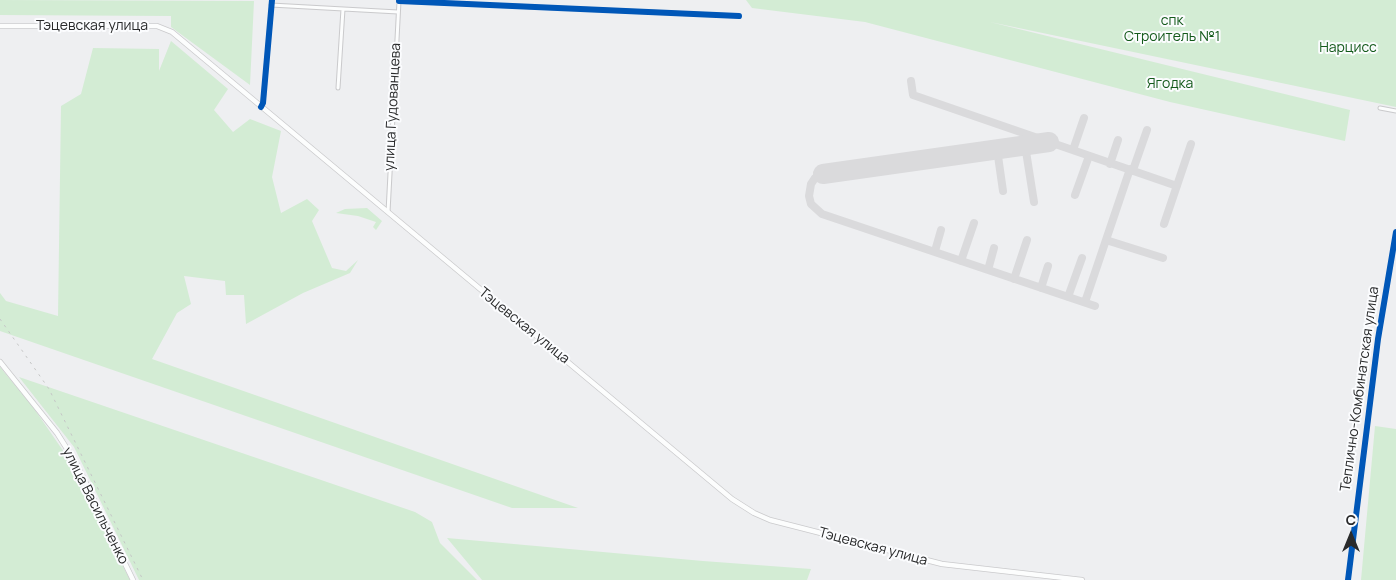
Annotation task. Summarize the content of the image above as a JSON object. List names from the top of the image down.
{
  "streets": {
    "main road": ["Тэцевская улица", "улица Васильченко"],
    "street": ["улица Гудованцева", "Теплично-Комбинатская улица"]
  },
  "crossings": [
    ["Тэцевская улица", "улица Гудованцева"]
  ],
  "parks": ["спк Строитель №1", "Нарцисс", "Ягодка"],
  "north": "top"
}
